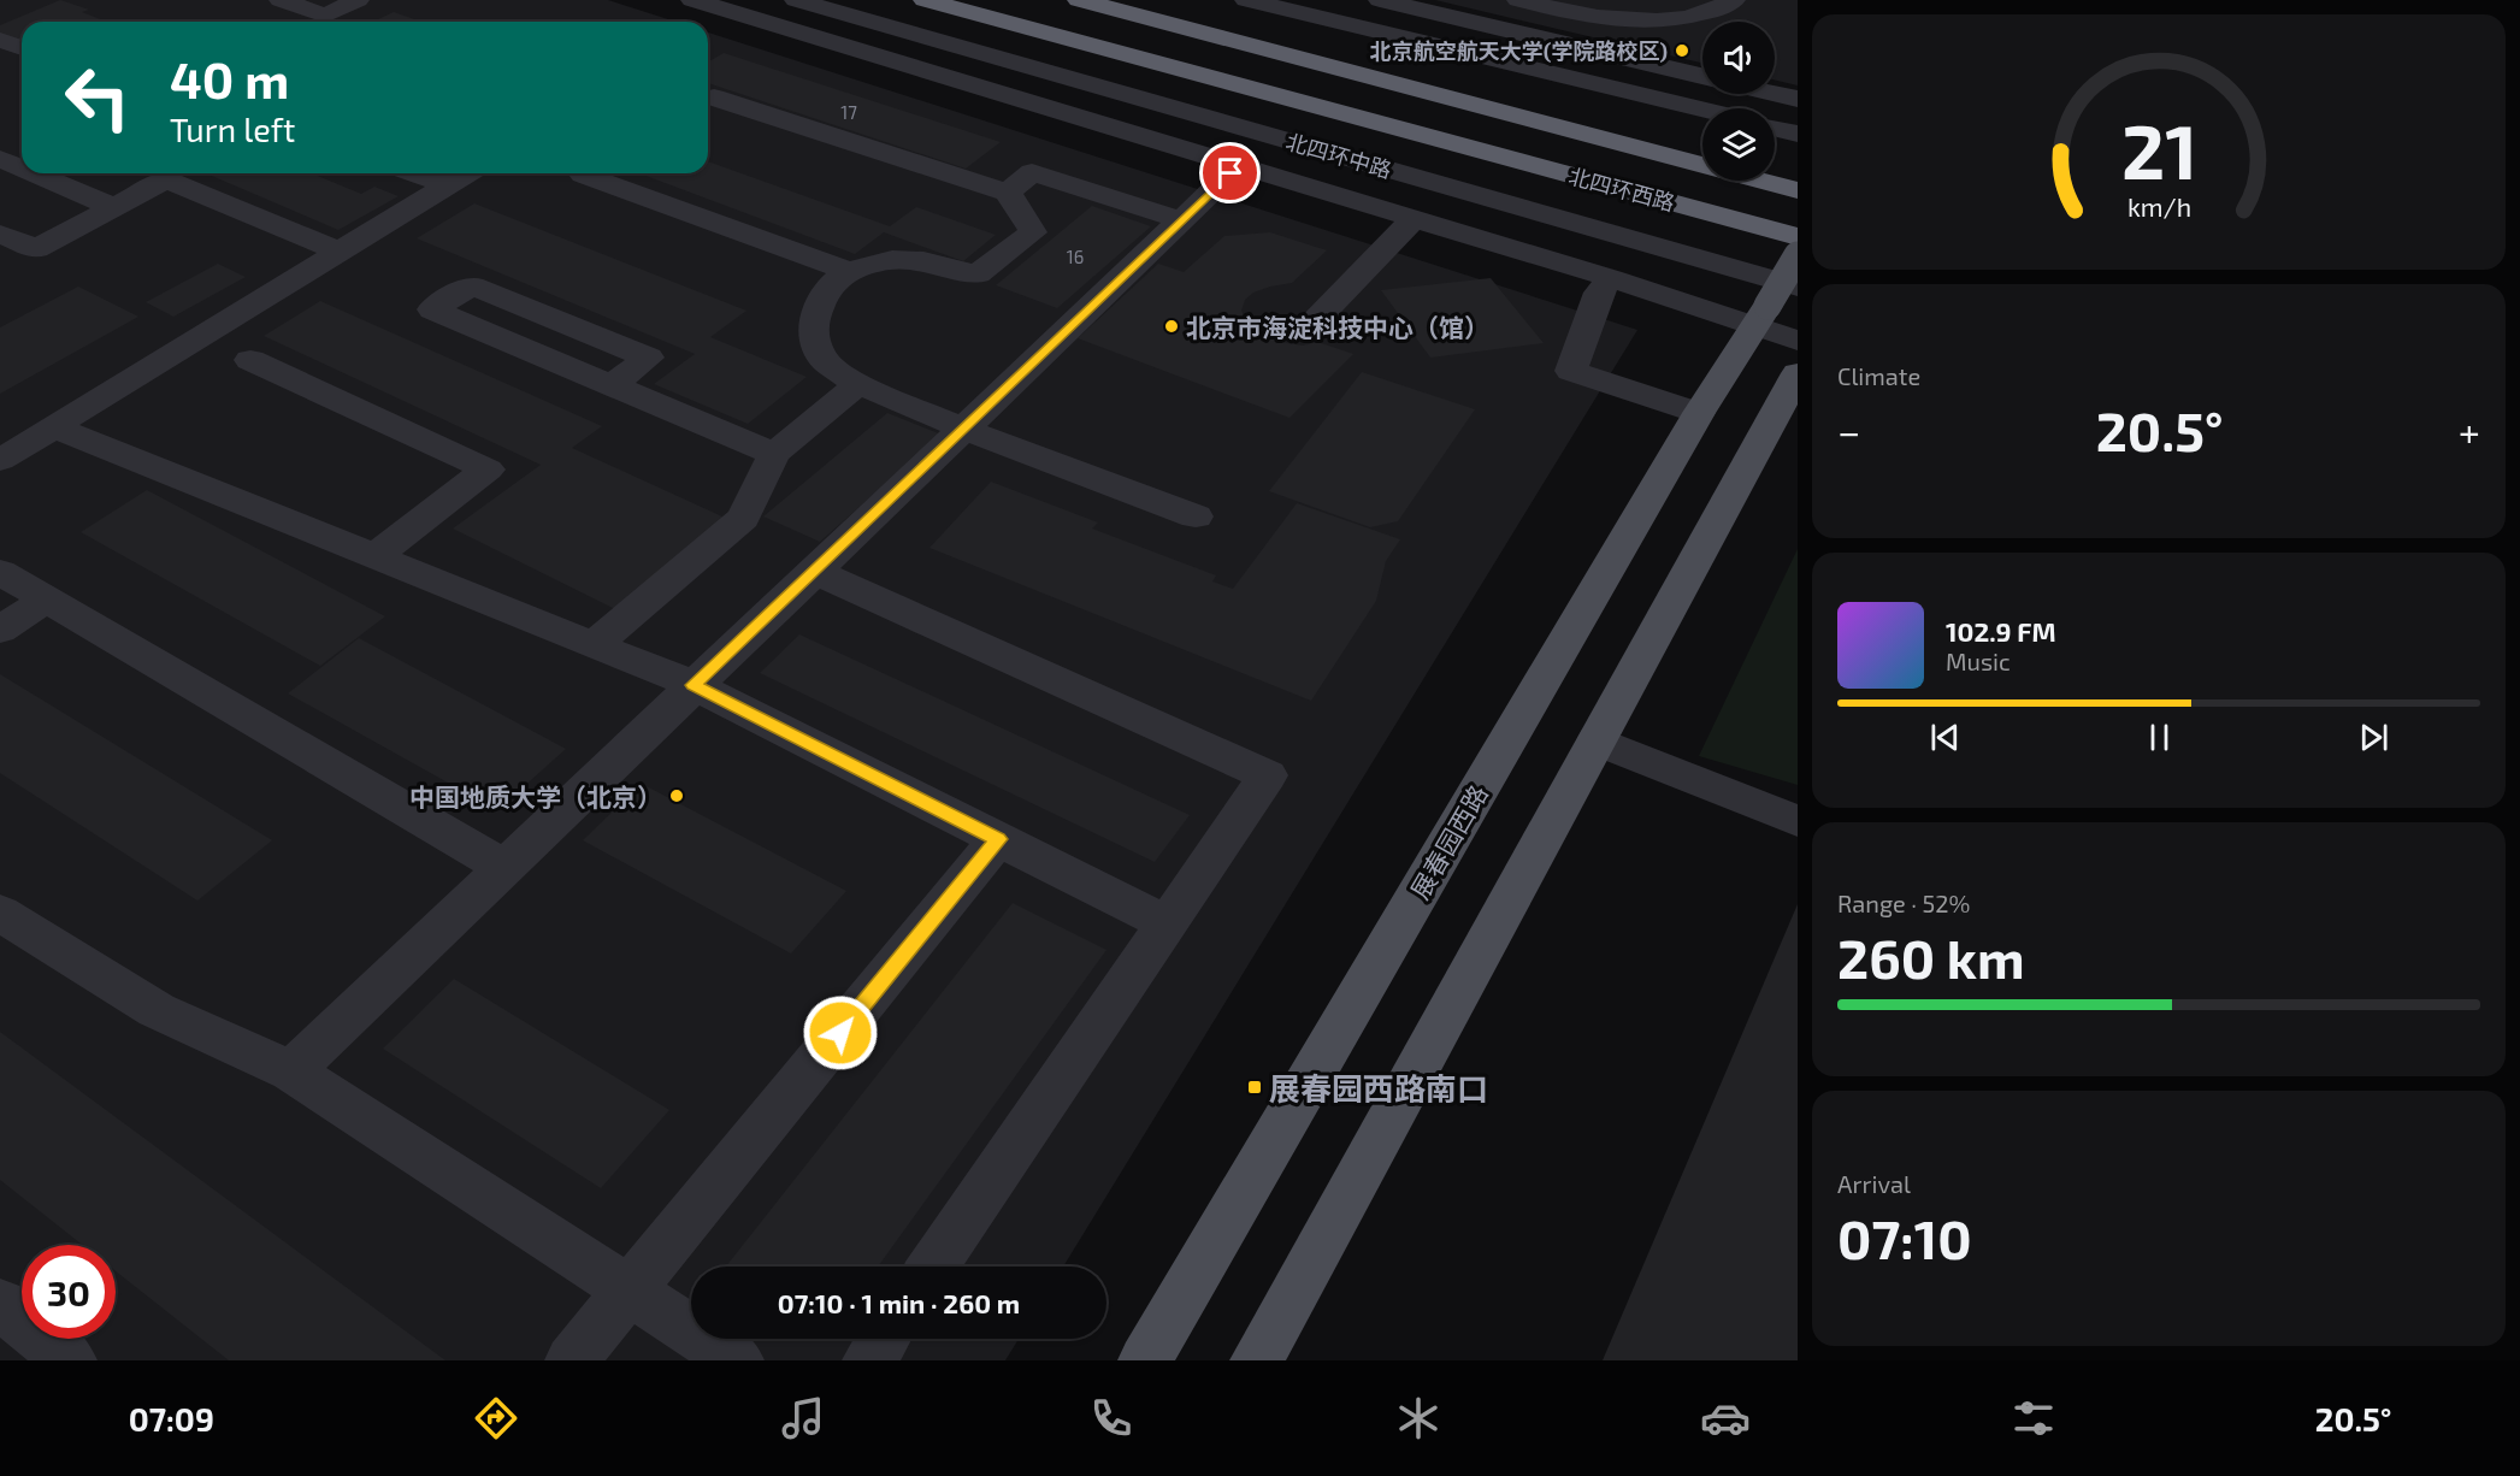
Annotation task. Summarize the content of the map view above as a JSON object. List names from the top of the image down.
{
  "streets": {
    "highway": ["北四环中路", "北四环西路"],
    "main road": ["展春园西路"]
  },
  "crossings": [
    ["北四环中路", "北四环西路"]
  ],
  "places": {
    "other": ["北京航空航天大学(学院路校区)", "北京市海淀科技中心（馆）", "中国地质大学（北京）"],
    "transit": ["展春园西路南口"]
  },
  "house_numbers": ["17", "16"],
  "page": {
    "turn": ["40 m", "Turn left"],
    "tile": [
      "Climate",
      ["Range · 52%", "260 km"],
      ["Arrival", "07:10"]
    ],
    "heat": ["−", "20.5°", "+"],
    "song": ["102.9 FM", "Music"],
    "limit": "30",
    "trip": "07:10 · 1 min · 260 m",
    "tabs": ["07:09", "20.5°"],
    "gauge": ["21", "km/h"]
  }
}
